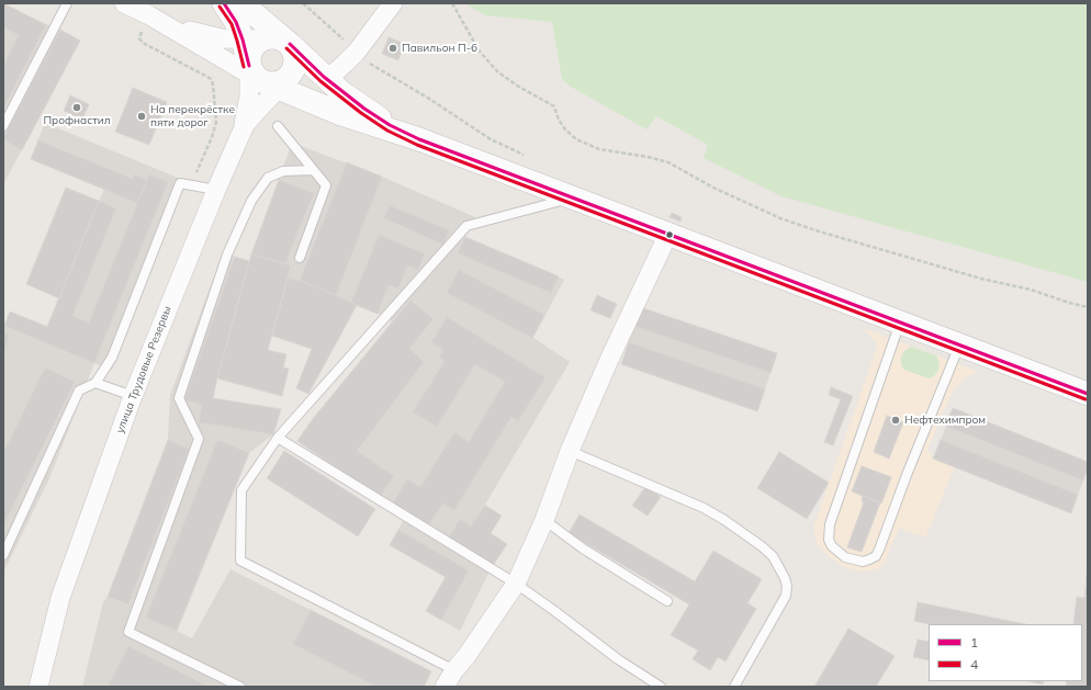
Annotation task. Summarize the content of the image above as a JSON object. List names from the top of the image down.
{
  "streets": {
    "street": ["улица Трудовые Резервы"]
  },
  "places": [
    "Павильон П-6",
    "Профнастил",
    "На перекрёстке пяти дорог",
    "Нефтехимпром"
  ],
  "lines": ["transit line 1", "transit line 4"],
  "legend": ["1", "4"]
}
